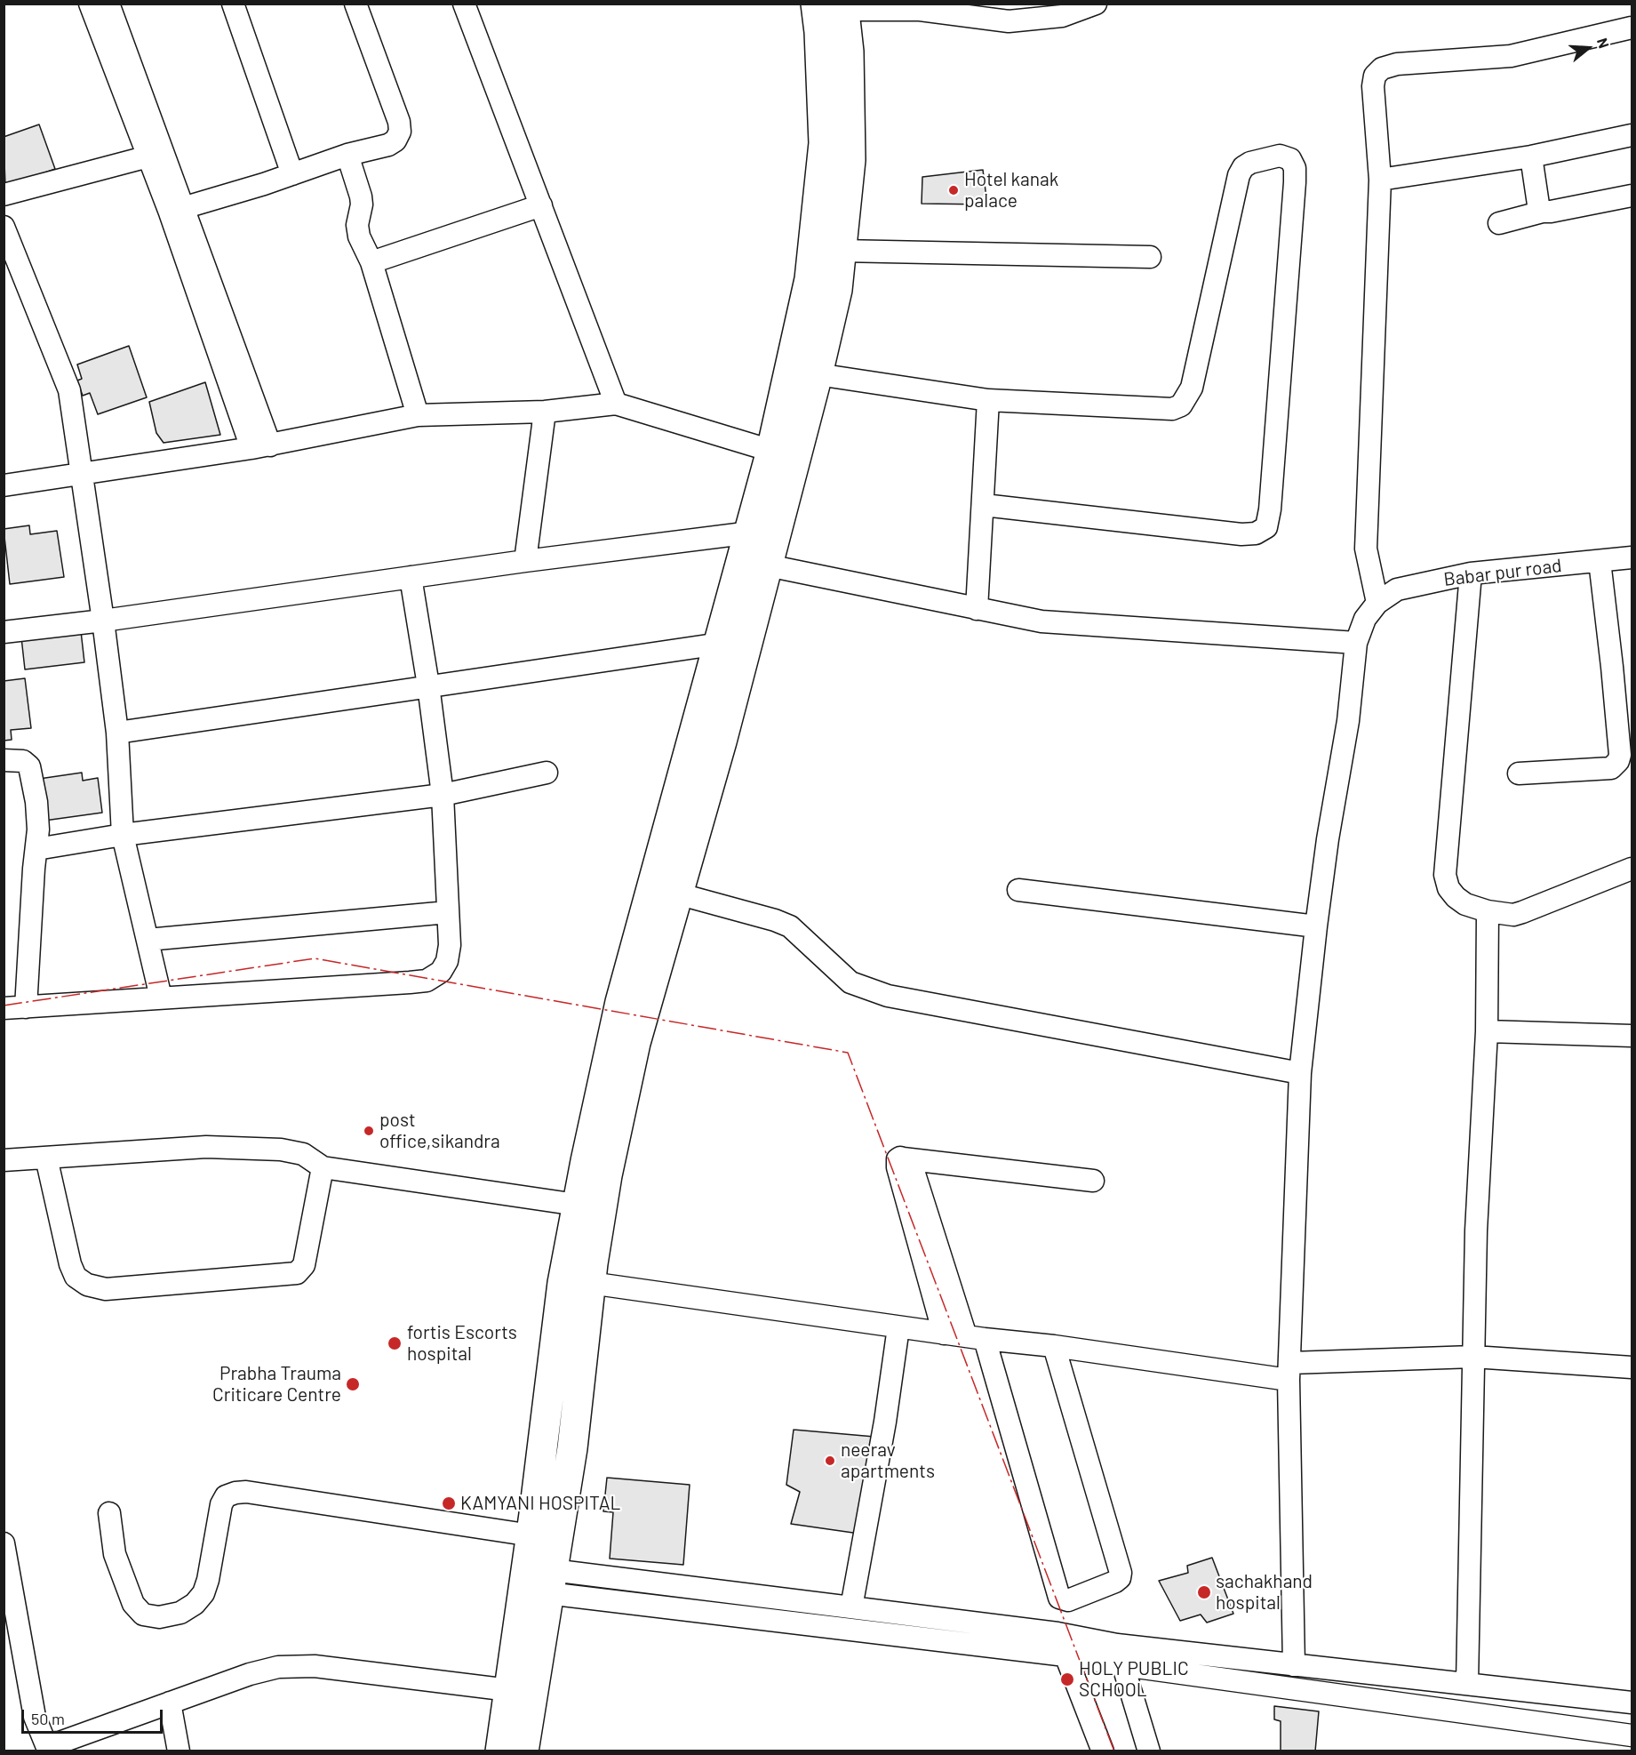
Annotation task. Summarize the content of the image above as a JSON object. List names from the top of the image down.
{
  "streets": {
    "street": ["Babar pur road"]
  },
  "places": [
    "Hotel kanak palace",
    "post office,sikandra",
    "fortis Escorts hospital",
    "Prabha Trauma Criticare Centre",
    "neerav apartments",
    "KAMYANI HOSPITAL",
    "sachakhand hospital",
    "HOLY PUBLIC SCHOOL"
  ],
  "scale_bar": "50 m",
  "north": "right"
}
